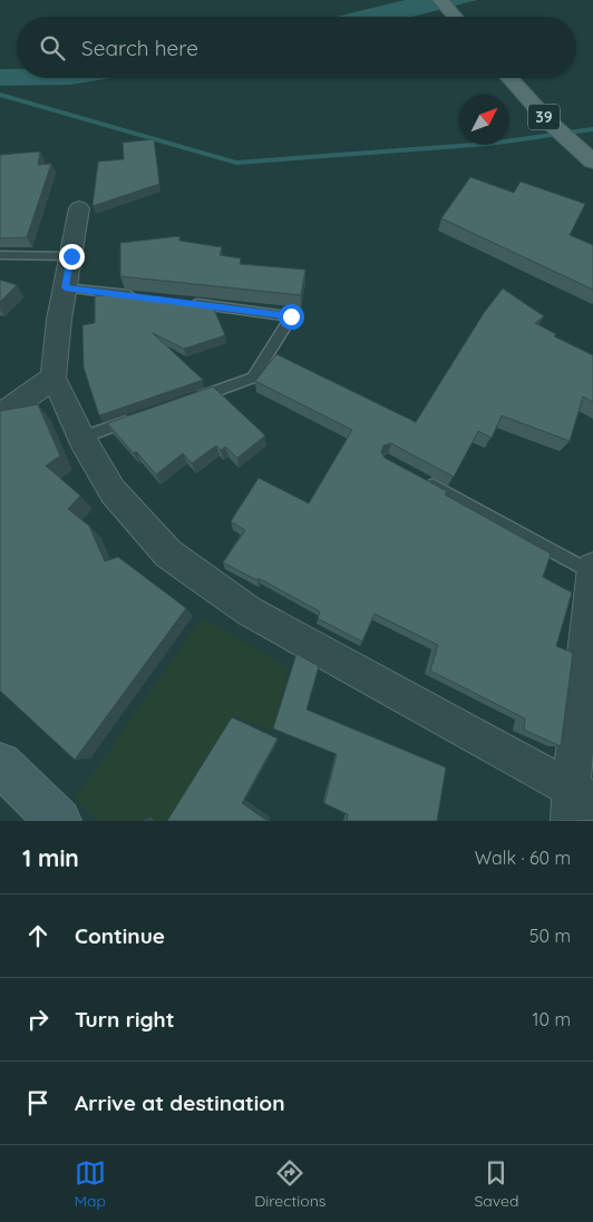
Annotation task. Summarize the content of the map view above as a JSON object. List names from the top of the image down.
{
  "streets": {
    "main road": ["39"]
  },
  "north": "top right",
  "page": {
    "search": "Search here",
    "heading": ["1 min", "Walk · 60 m"],
    "list": [
      ["Continue", "50 m"],
      ["Turn right", "10 m"],
      "Arrive at destination"
    ],
    "nav": ["Map", "Directions", "Saved"]
  }
}
